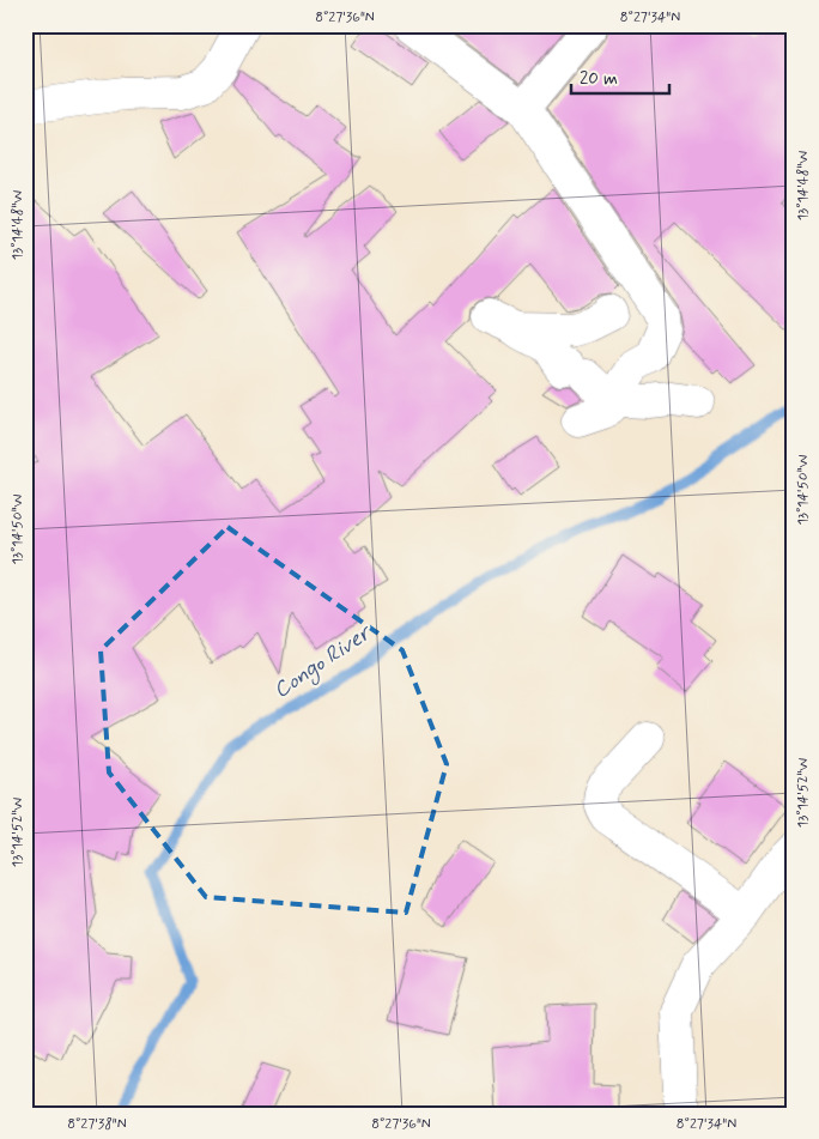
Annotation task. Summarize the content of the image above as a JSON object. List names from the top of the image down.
{
  "water": ["Congo River"],
  "scale_bar": "20 m",
  "coordinates": [
    "8°27'36\"N",
    "8°27'34\"N",
    "13°14'48\"W",
    "13°14'50\"W",
    "13°14'52\"W",
    "8°27'38\"N"
  ]
}
